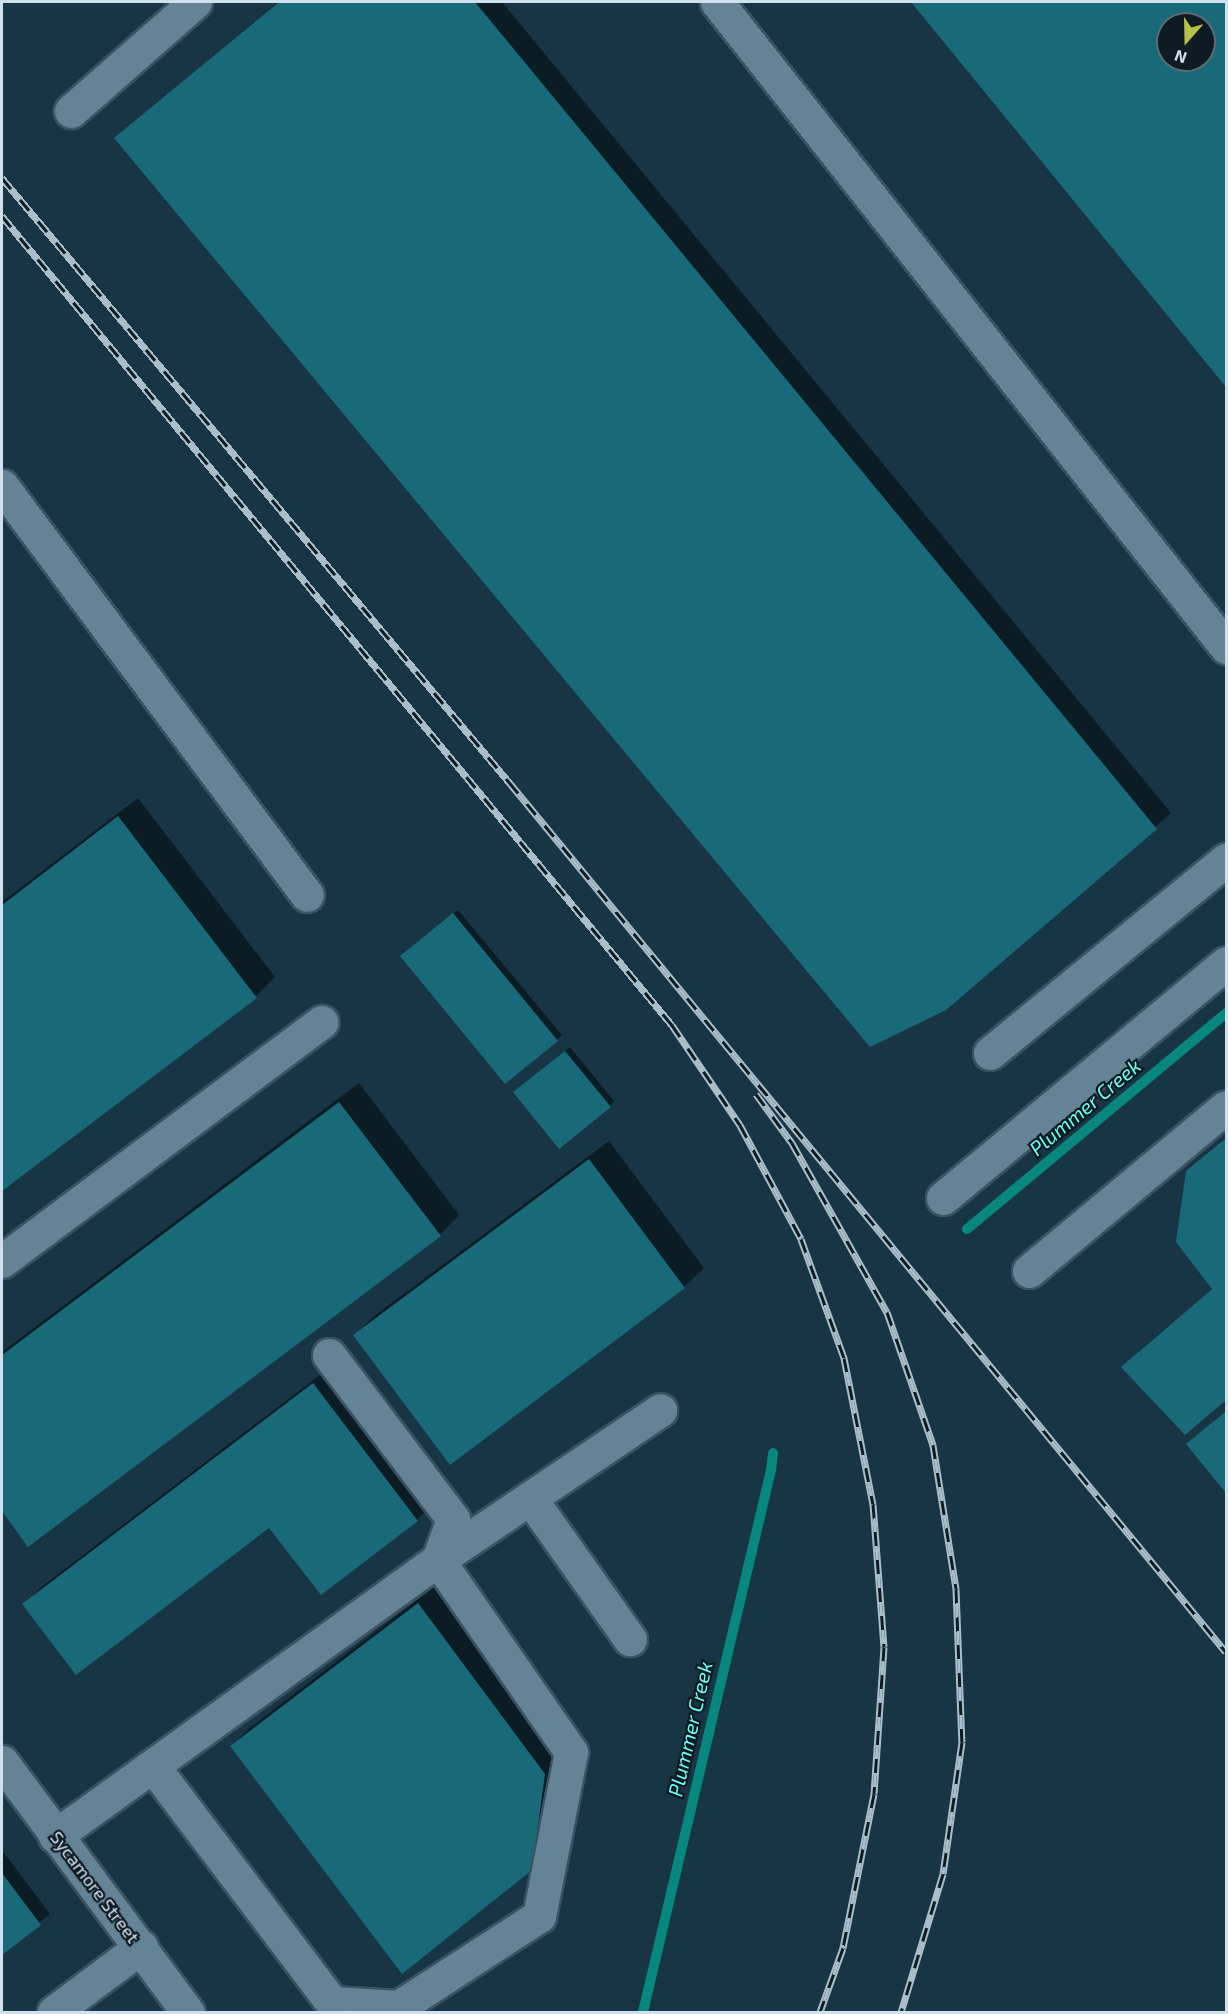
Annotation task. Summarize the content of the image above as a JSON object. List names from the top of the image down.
{
  "streets": {
    "street": ["Sycamore Street"]
  },
  "water": ["Plummer Creek"],
  "north": "bottom"
}
